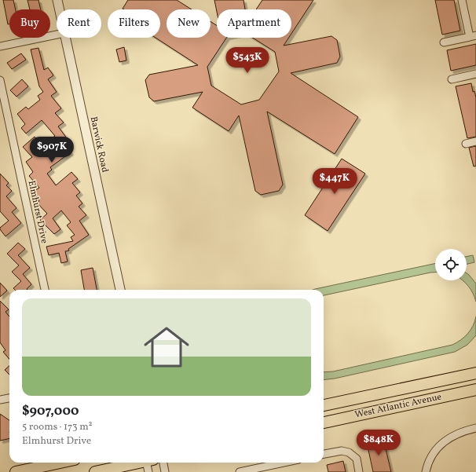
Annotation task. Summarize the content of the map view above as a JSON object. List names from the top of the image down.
{
  "streets": {
    "main road": ["West Atlantic Avenue"],
    "street": ["Barwick Road", "Elmhurst Drive"]
  },
  "page": {
    "chip": [
      "Buy",
      "Rent",
      "Filters",
      "New",
      "Apartment"
    ],
    "price": [
      "$543K",
      "$907K",
      "$447K",
      "$848K"
    ],
    "list": [
      {
        "name": "$907,000",
        "note": "5 rooms · 173 m² · Elmhurst Drive"
      }
    ]
  }
}
